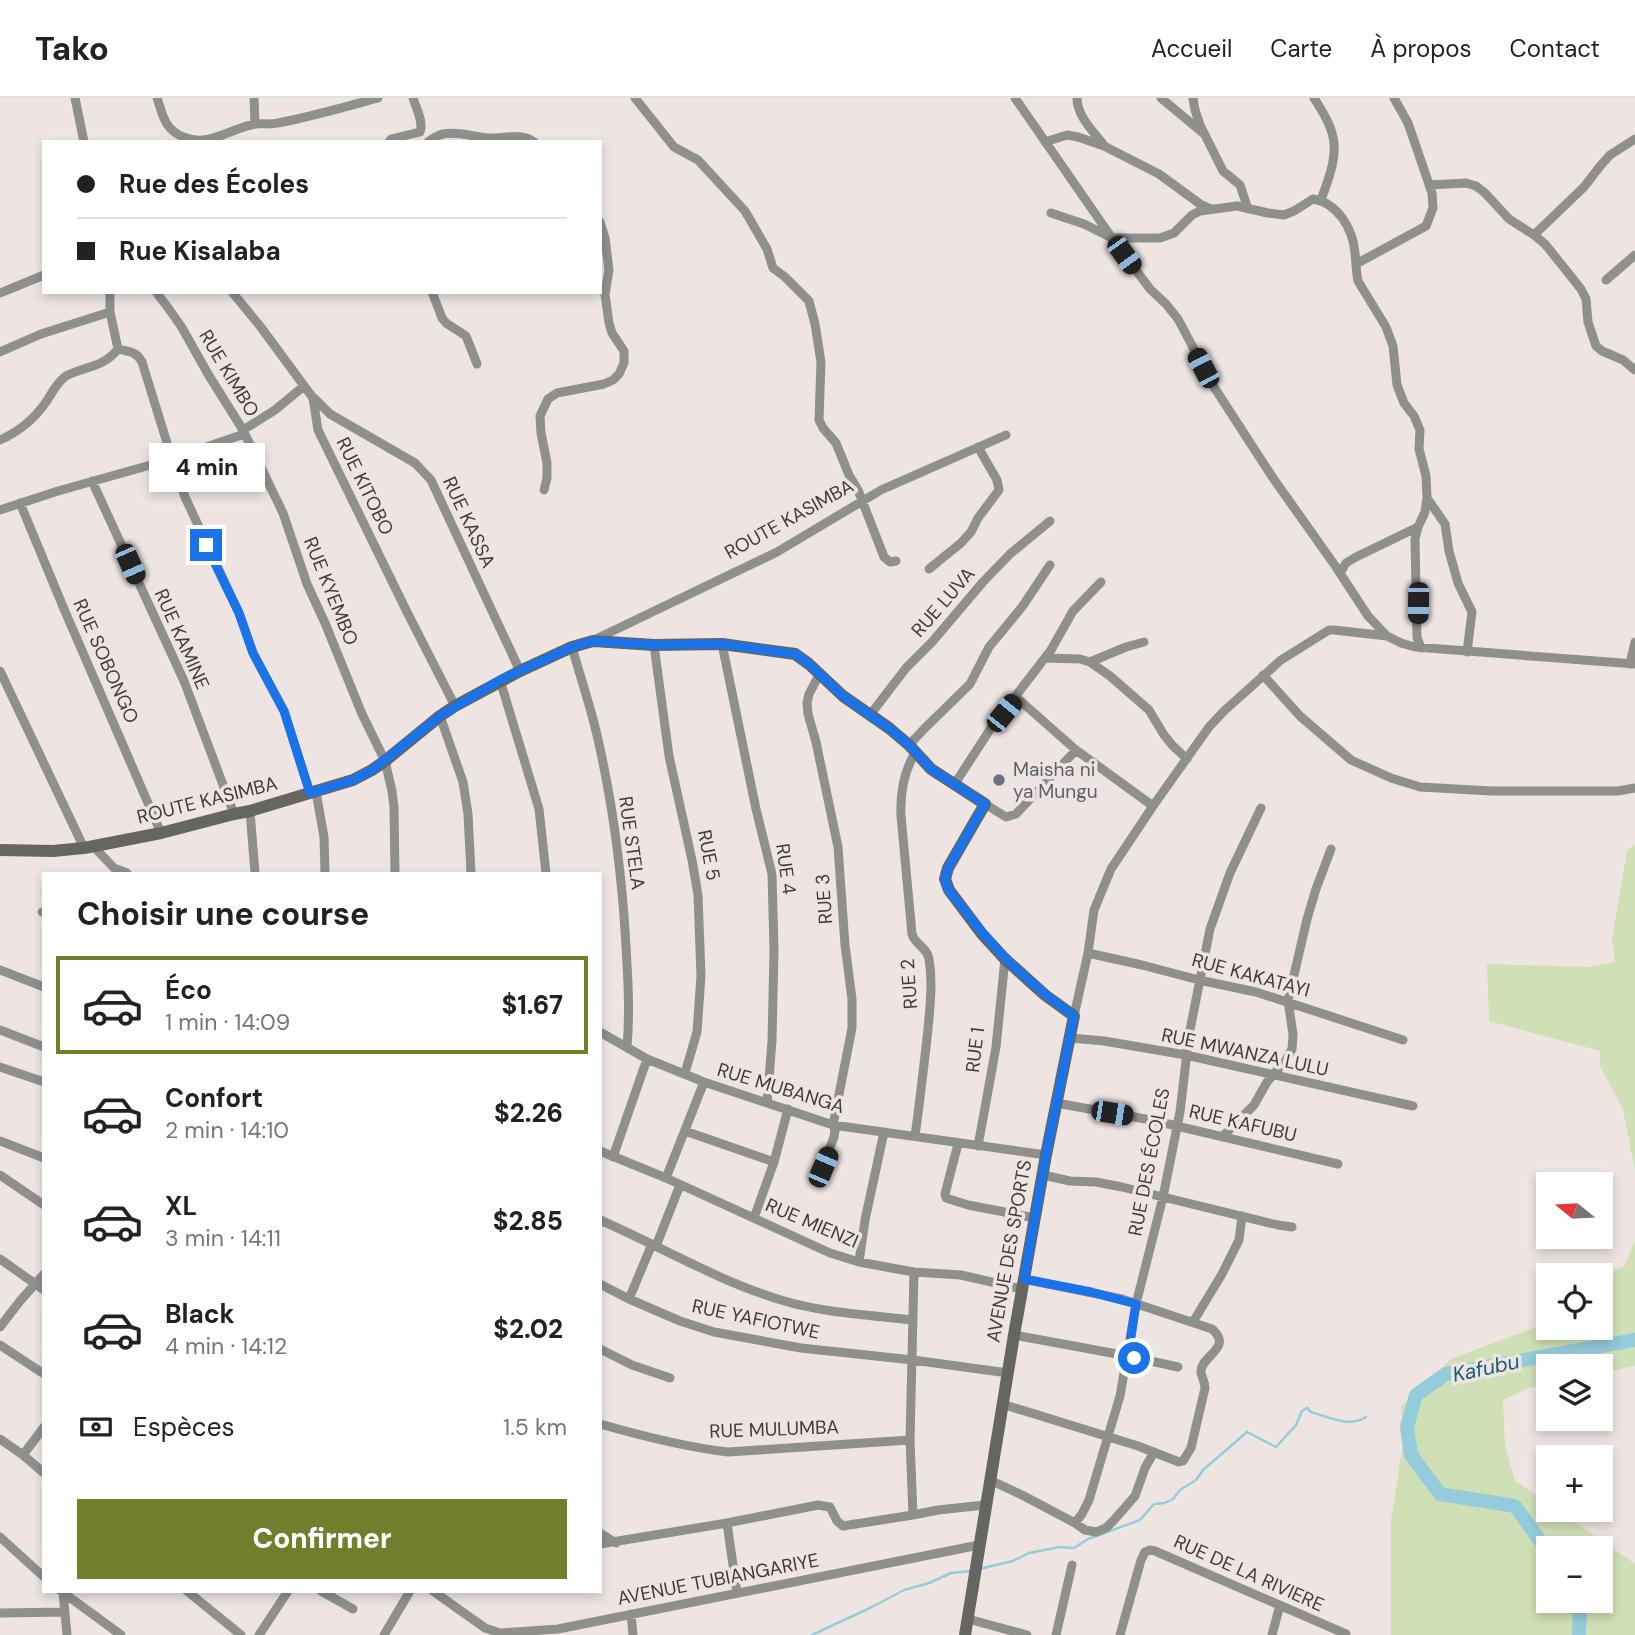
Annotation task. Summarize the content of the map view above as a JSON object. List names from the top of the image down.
{
  "streets": {
    "street": [
      "RUE KIMBO",
      "RUE KITOBO",
      "ROUTE KASIMBA",
      "RUE KASSA",
      "RUE KYEMBO",
      "RUE LUVA",
      "RUE KAMINE",
      "RUE SOBONGO",
      "RUE STELA",
      "RUE 5",
      "RUE 4",
      "RUE 3",
      "RUE KAKATAYI",
      "RUE 2",
      "RUE 1",
      "RUE MWANZA LULU",
      "RUE MUBANGA",
      "RUE KAFUBU",
      "RUE DES ÉCOLES",
      "RUE MIENZI",
      "AVENUE DES SPORTS",
      "RUE YAFIOTWE",
      "RUE MULUMBA",
      "RUE DE LA RIVIERE",
      "AVENUE TUBIANGARIYE"
    ]
  },
  "crossings": [
    ["RUE KIMBO", "RUE KYEMBO"],
    ["RUE KIMBO", "RUE KAMINE"],
    ["RUE KIMBO", "RUE SOBONGO"],
    ["RUE KITOBO", "ROUTE KASIMBA"],
    ["RUE KITOBO", "RUE KASSA"],
    ["ROUTE KASIMBA", "RUE KASSA"],
    ["ROUTE KASIMBA", "RUE KYEMBO"],
    ["ROUTE KASIMBA", "RUE LUVA"],
    ["ROUTE KASIMBA", "RUE KAMINE"],
    ["ROUTE KASIMBA", "RUE SOBONGO"],
    ["ROUTE KASIMBA", "RUE STELA"],
    ["ROUTE KASIMBA", "RUE 5"],
    ["ROUTE KASIMBA", "RUE 4"],
    ["ROUTE KASIMBA", "RUE 3"],
    ["ROUTE KASIMBA", "RUE 2"],
    ["RUE STELA", "RUE MUBANGA"],
    ["RUE 5", "RUE MUBANGA"],
    ["RUE 4", "RUE MUBANGA"],
    ["RUE 3", "RUE MUBANGA"],
    ["RUE KAKATAYI", "RUE DES ÉCOLES"],
    ["RUE KAKATAYI", "AVENUE DES SPORTS"],
    ["RUE 2", "RUE MUBANGA"],
    ["RUE 1", "RUE MUBANGA"],
    ["RUE MWANZA LULU", "RUE DES ÉCOLES"],
    ["RUE MWANZA LULU", "AVENUE DES SPORTS"],
    ["RUE MUBANGA", "AVENUE DES SPORTS"],
    ["RUE KAFUBU", "RUE DES ÉCOLES"],
    ["RUE KAFUBU", "AVENUE DES SPORTS"],
    ["RUE DES ÉCOLES", "RUE MIENZI"],
    ["RUE MIENZI", "AVENUE DES SPORTS"],
    ["AVENUE DES SPORTS", "RUE YAFIOTWE"],
    ["AVENUE DES SPORTS", "AVENUE TUBIANGARIYE"]
  ],
  "water": ["Kafubu"],
  "places": ["Maisha ni ya Mungu"],
  "north": "left",
  "page": {
    "header": "Tako",
    "nav": [
      "Accueil",
      "Carte",
      "À propos",
      "Contact"
    ],
    "banner": ["Rue des Écoles", "Rue Kisalaba"],
    "bubble": "4 min",
    "heading": "Choisir une course",
    "list": [
      {
        "name": "Éco",
        "note": "1 min · 14:09",
        "value": "$1.67"
      },
      {
        "name": "Confort",
        "note": "2 min · 14:10",
        "value": "$2.26"
      },
      {
        "name": "XL",
        "note": "3 min · 14:11",
        "value": "$2.85"
      },
      {
        "name": "Black",
        "note": "4 min · 14:12",
        "value": "$2.02"
      }
    ],
    "map_buttons": ["+", "−"],
    "pay": ["Espèces", "1.5 km"],
    "buttons": "Confirmer"
  }
}
